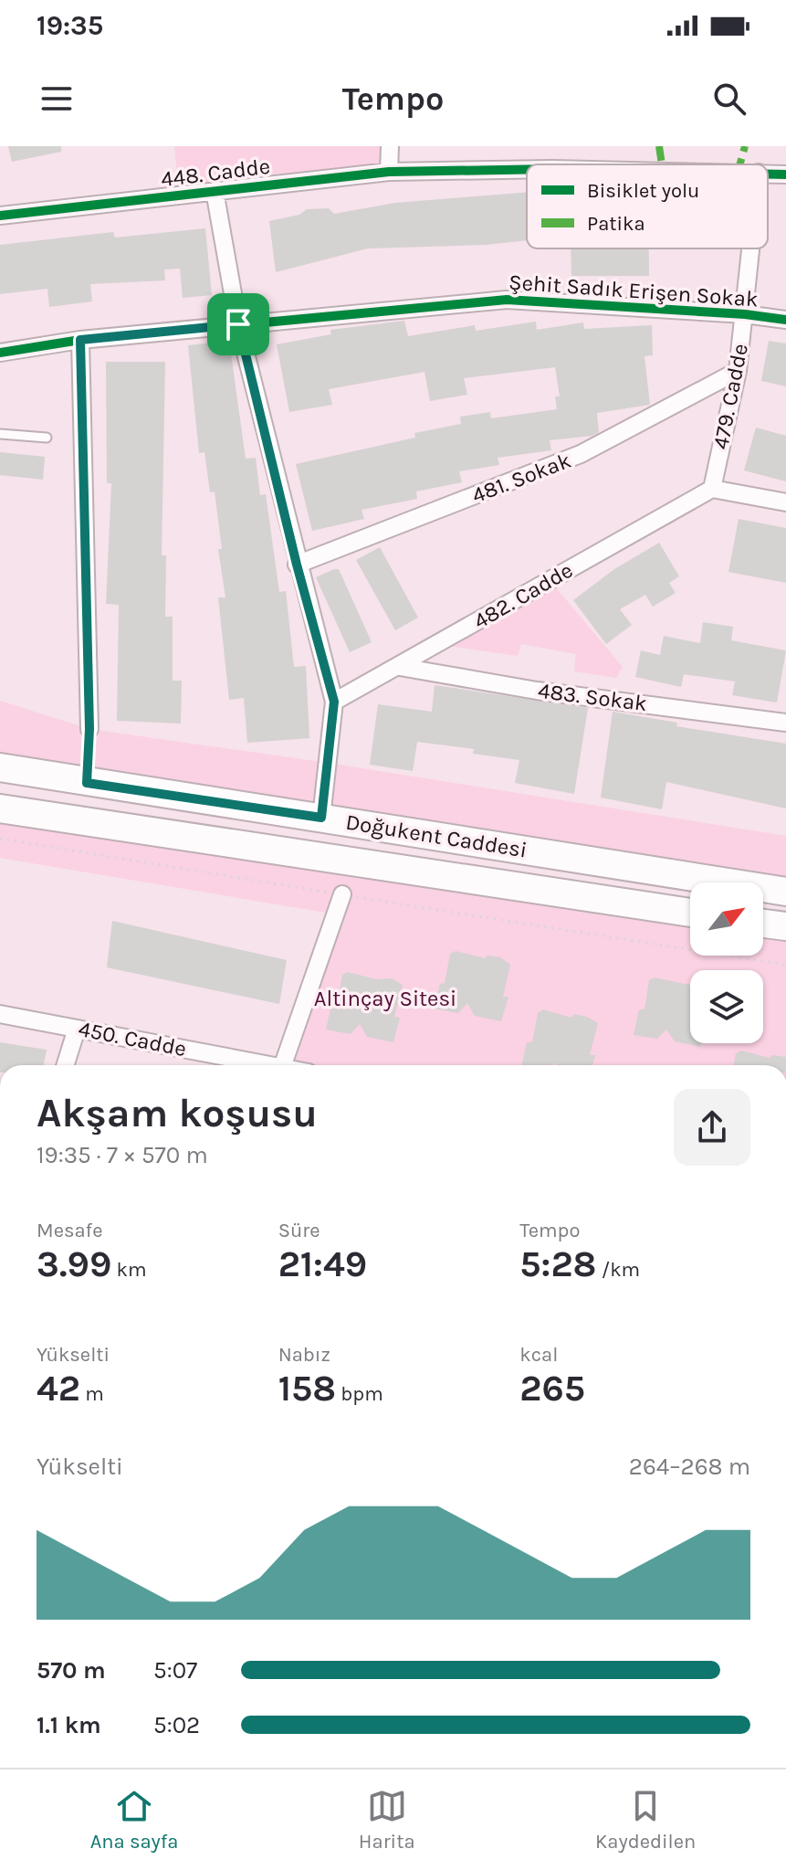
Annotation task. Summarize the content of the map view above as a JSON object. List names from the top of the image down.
{
  "streets": {
    "main road": ["Doğukent Caddesi"],
    "street": [
      "448. Cadde",
      "Şehit Sadık Erişen Sokak",
      "479. Cadde",
      "481. Sokak",
      "482. Cadde",
      "483. Sokak",
      "450. Cadde"
    ]
  },
  "crossings": [
    ["Şehit Sadık Erişen Sokak", "479. Cadde"],
    ["479. Cadde", "481. Sokak"],
    ["479. Cadde", "482. Cadde"],
    ["482. Cadde", "483. Sokak"]
  ],
  "parks": ["Altinçay Sitesi"],
  "legend": ["Bisiklet yolu", "Patika"],
  "north": "top right",
  "page": {
    "status": "19:35",
    "header": "Tempo",
    "heading": ["Akşam koşusu", "19:35 · 7 × 570 m"],
    "stats": [
      ["Mesafe", "3.99 km"],
      ["Süre", "21:49"],
      ["Tempo", "5:28 /km"],
      ["Yükselti", "42 m"],
      ["Nabız", "158 bpm"],
      ["kcal", "265"]
    ],
    "chart": ["Yükselti", "264–268 m"],
    "list": [
      {
        "name": "570 m",
        "note": "5:07"
      },
      {
        "name": "1.1 km",
        "note": "5:02"
      }
    ],
    "tabs": ["Ana sayfa", "Harita", "Kaydedilen"]
  }
}
